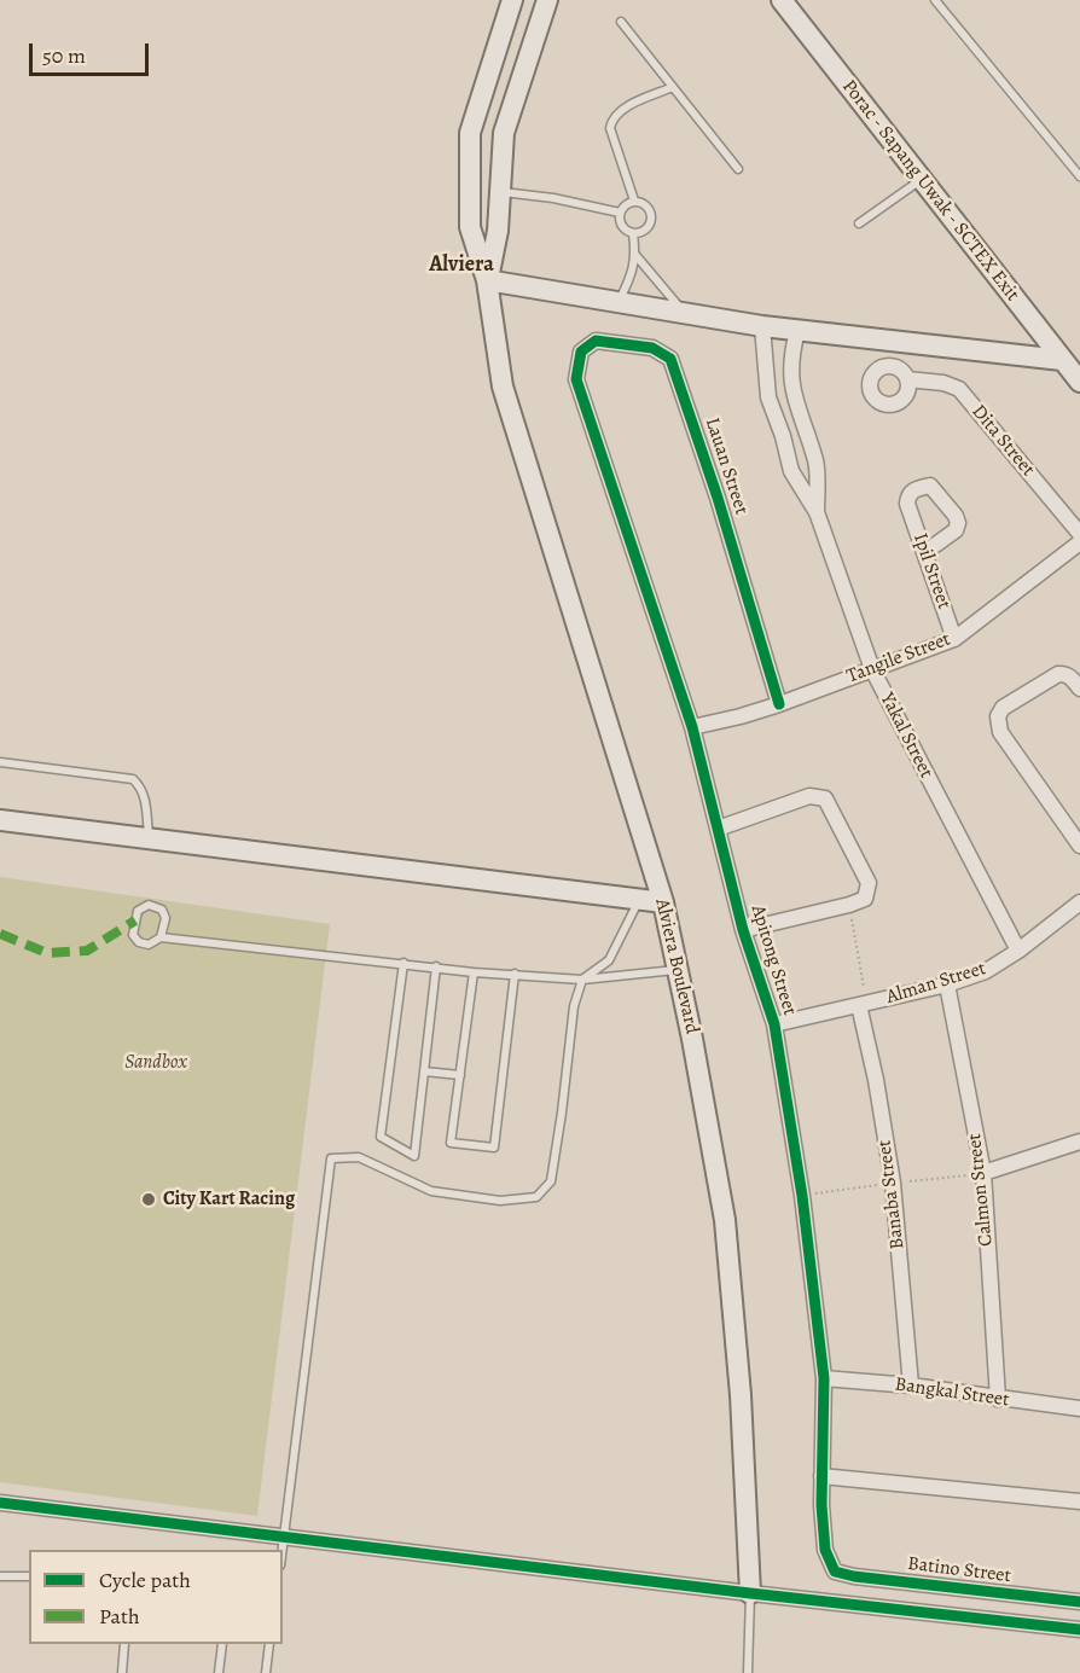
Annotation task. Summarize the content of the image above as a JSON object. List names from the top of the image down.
{
  "streets": {
    "street": [
      "Porac - Sapang Uwak - SCTEX Exit",
      "Dita Street",
      "Lauan Street",
      "Ipil Street",
      "Tangile Street",
      "Yakal Street",
      "Apitong Street",
      "Alviera Boulevard",
      "Alman Street",
      "Calmon Street",
      "Banaba Street",
      "Bangkal Street",
      "Batino Street"
    ]
  },
  "crossings": [
    ["Lauan Street", "Tangile Street"],
    ["Lauan Street", "Apitong Street"],
    ["Ipil Street", "Tangile Street"],
    ["Tangile Street", "Yakal Street"],
    ["Tangile Street", "Apitong Street"],
    ["Yakal Street", "Alman Street"],
    ["Apitong Street", "Alman Street"],
    ["Apitong Street", "Bangkal Street"],
    ["Apitong Street", "Batino Street"],
    ["Alman Street", "Calmon Street"],
    ["Alman Street", "Banaba Street"],
    ["Calmon Street", "Bangkal Street"],
    ["Banaba Street", "Bangkal Street"]
  ],
  "districts": ["Alviera"],
  "parks": ["Sandbox"],
  "places": ["City Kart Racing"],
  "legend": ["Cycle path", "Path"],
  "scale_bar": "50 m"
}
